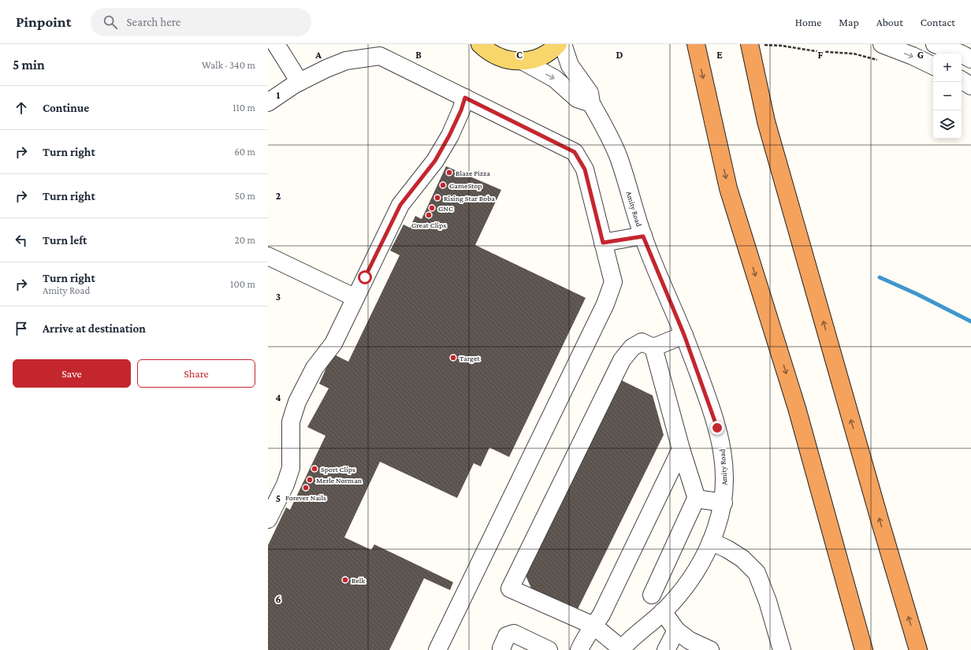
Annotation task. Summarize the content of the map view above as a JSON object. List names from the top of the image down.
{
  "streets": {
    "street": ["Amity Road"]
  },
  "places": [
    "Blaze Pizza",
    "GameStop",
    "Rising Star Boba",
    "GNC",
    "Great Clips",
    "Target",
    "Sport Clips",
    "Merle Norman",
    "Forever Nails",
    "Belk"
  ],
  "page": {
    "header": "Pinpoint",
    "search": "Search here",
    "nav": [
      "Home",
      "Map",
      "About",
      "Contact"
    ],
    "heading": ["5 min", "Walk · 340 m"],
    "map_buttons": ["+", "−"],
    "list": [
      ["Continue", "110 m"],
      ["Turn right", "60 m"],
      ["Turn right", "50 m"],
      ["Turn left", "20 m"],
      ["Turn right", "Amity Road", "100 m"],
      "Arrive at destination"
    ],
    "buttons": ["Save", "Share"]
  },
  "grid": {
    "columns": [
      "A",
      "B",
      "C",
      "D",
      "E",
      "F",
      "G"
    ],
    "rows": [
      "1",
      "2",
      "3",
      "4",
      "5",
      "6"
    ]
  }
}
